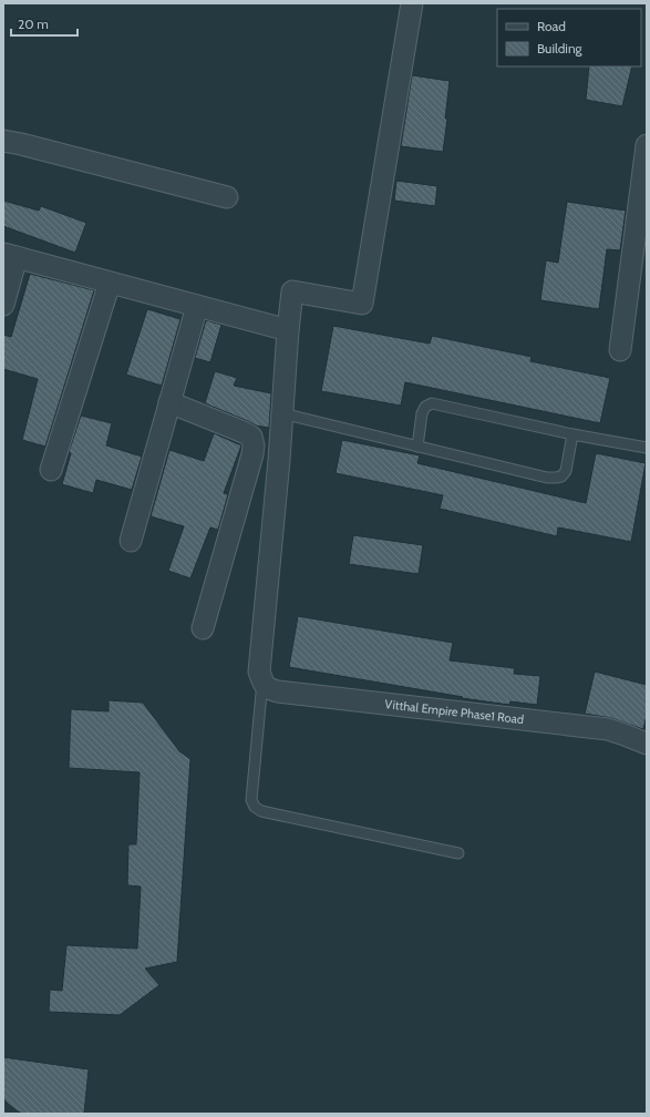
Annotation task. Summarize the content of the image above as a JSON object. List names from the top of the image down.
{
  "streets": {
    "street": ["Vitthal Empire Phase1 Road"]
  },
  "legend": ["Road", "Building"],
  "scale_bar": "20 m"
}
